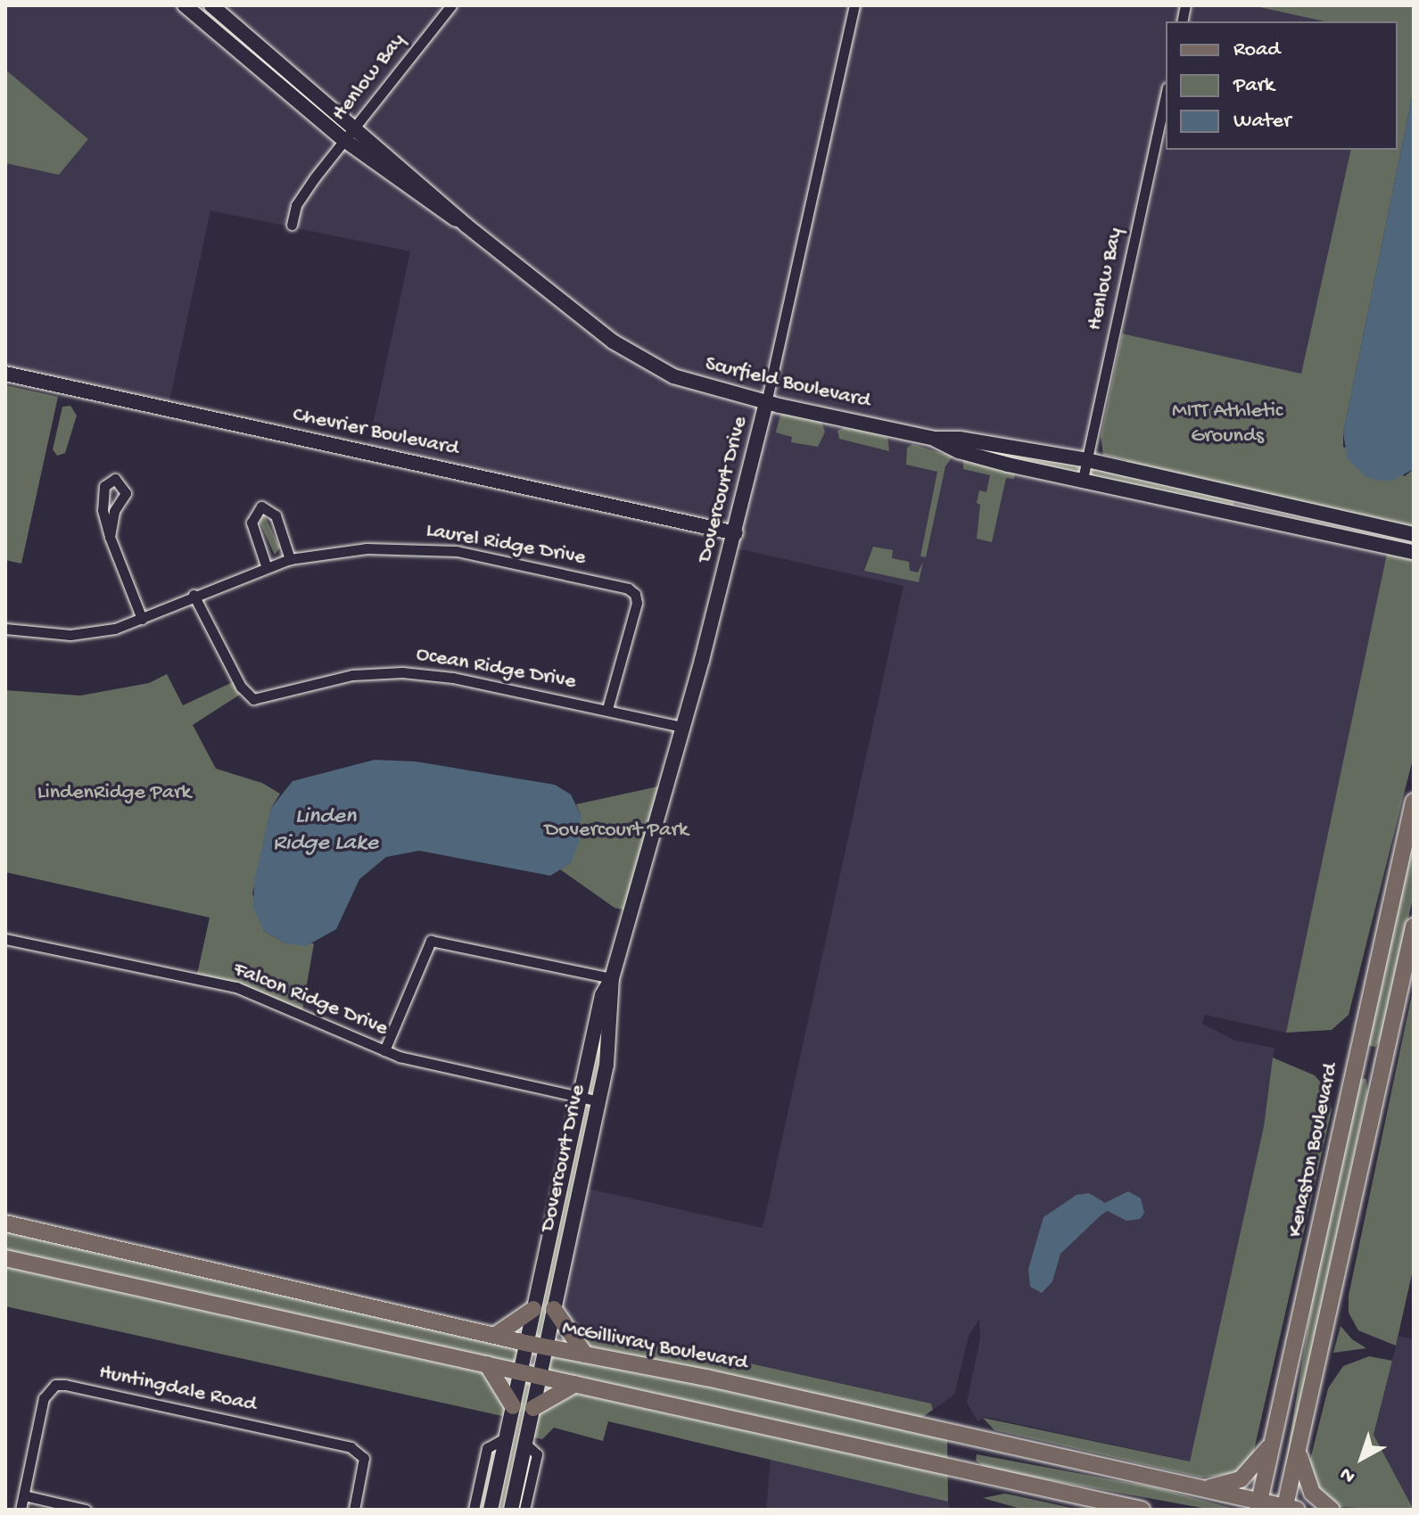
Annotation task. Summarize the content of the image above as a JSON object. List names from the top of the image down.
{
  "streets": {
    "main road": ["Kenaston Boulevard", "McGillivray Boulevard"],
    "street": [
      "Henlow Bay",
      "Scurfield Boulevard",
      "Chevrier Boulevard",
      "Dovercourt Drive",
      "Laurel Ridge Drive",
      "Ocean Ridge Drive",
      "Falcon Ridge Drive",
      "Huntingdale Road"
    ]
  },
  "crossings": [
    ["Henlow Bay", "Scurfield Boulevard"],
    ["Scurfield Boulevard", "Dovercourt Drive"],
    ["Chevrier Boulevard", "Dovercourt Drive"],
    ["Dovercourt Drive", "Ocean Ridge Drive"],
    ["Dovercourt Drive", "Falcon Ridge Drive"],
    ["Dovercourt Drive", "McGillivray Boulevard"],
    ["Laurel Ridge Drive", "Ocean Ridge Drive"],
    ["Kenaston Boulevard", "McGillivray Boulevard"]
  ],
  "water": ["Linden Ridge Lake"],
  "parks": ["MITT Athletic Grounds", "LindenRidge Park", "Dovercourt Park"],
  "legend": ["Road", "Park", "Water"],
  "north": "bottom left"
}
